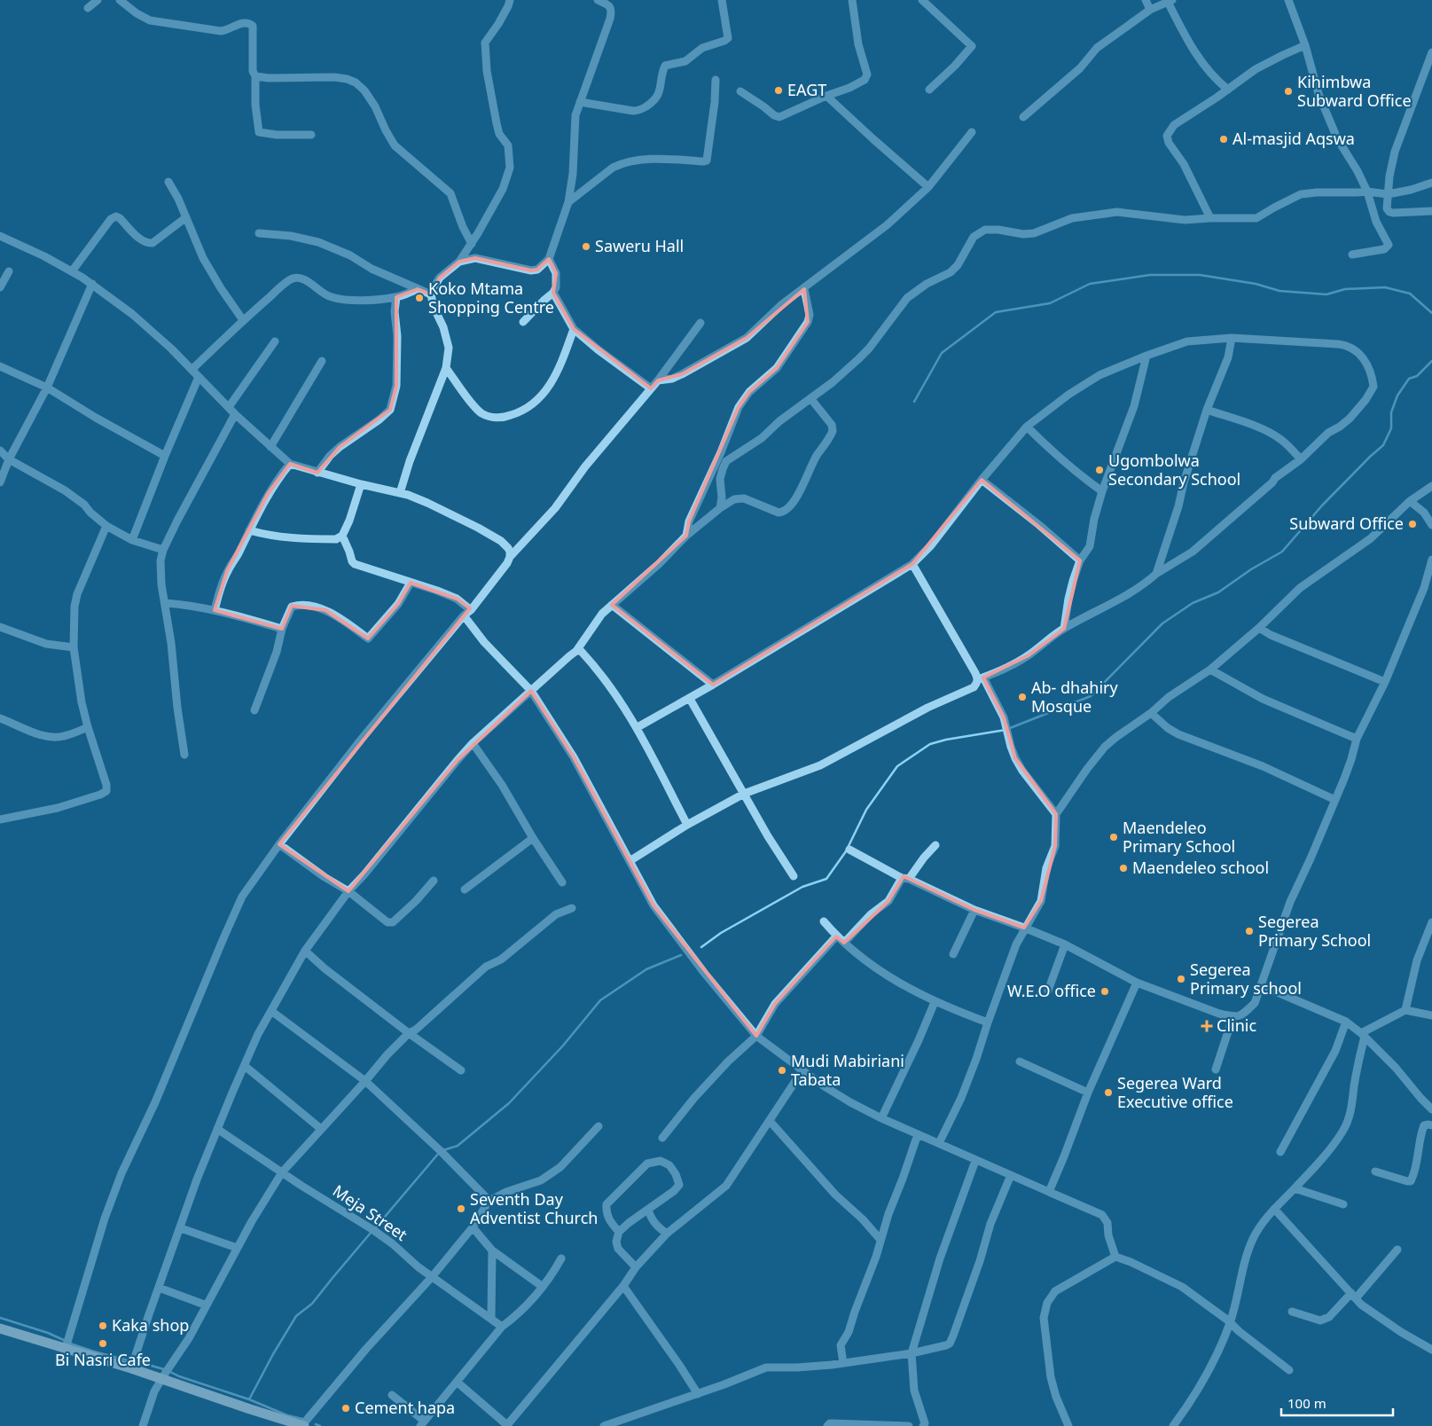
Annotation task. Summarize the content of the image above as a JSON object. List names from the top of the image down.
{
  "streets": {
    "street": ["Meja Street"]
  },
  "places": {
    "other": [
      "EAGT",
      "Kihimbwa Subward Office",
      "Al-masjid Aqswa",
      "Saweru Hall",
      "Koko Mtama Shopping Centre",
      "Ugombolwa Secondary School",
      "Subward Office",
      "Ab- dhahiry Mosque",
      "Maendeleo Primary School",
      "Maendeleo school",
      "Segerea Primary School",
      "Segerea Primary school",
      "W.E.O office",
      "Mudi Mabiriani Tabata",
      "Segerea Ward Executive office",
      "Seventh Day Adventist Church",
      "Kaka shop",
      "Bi Nasri Cafe",
      "Cement hapa"
    ],
    "health": ["Clinic"]
  },
  "scale_bar": "100 m"
}
